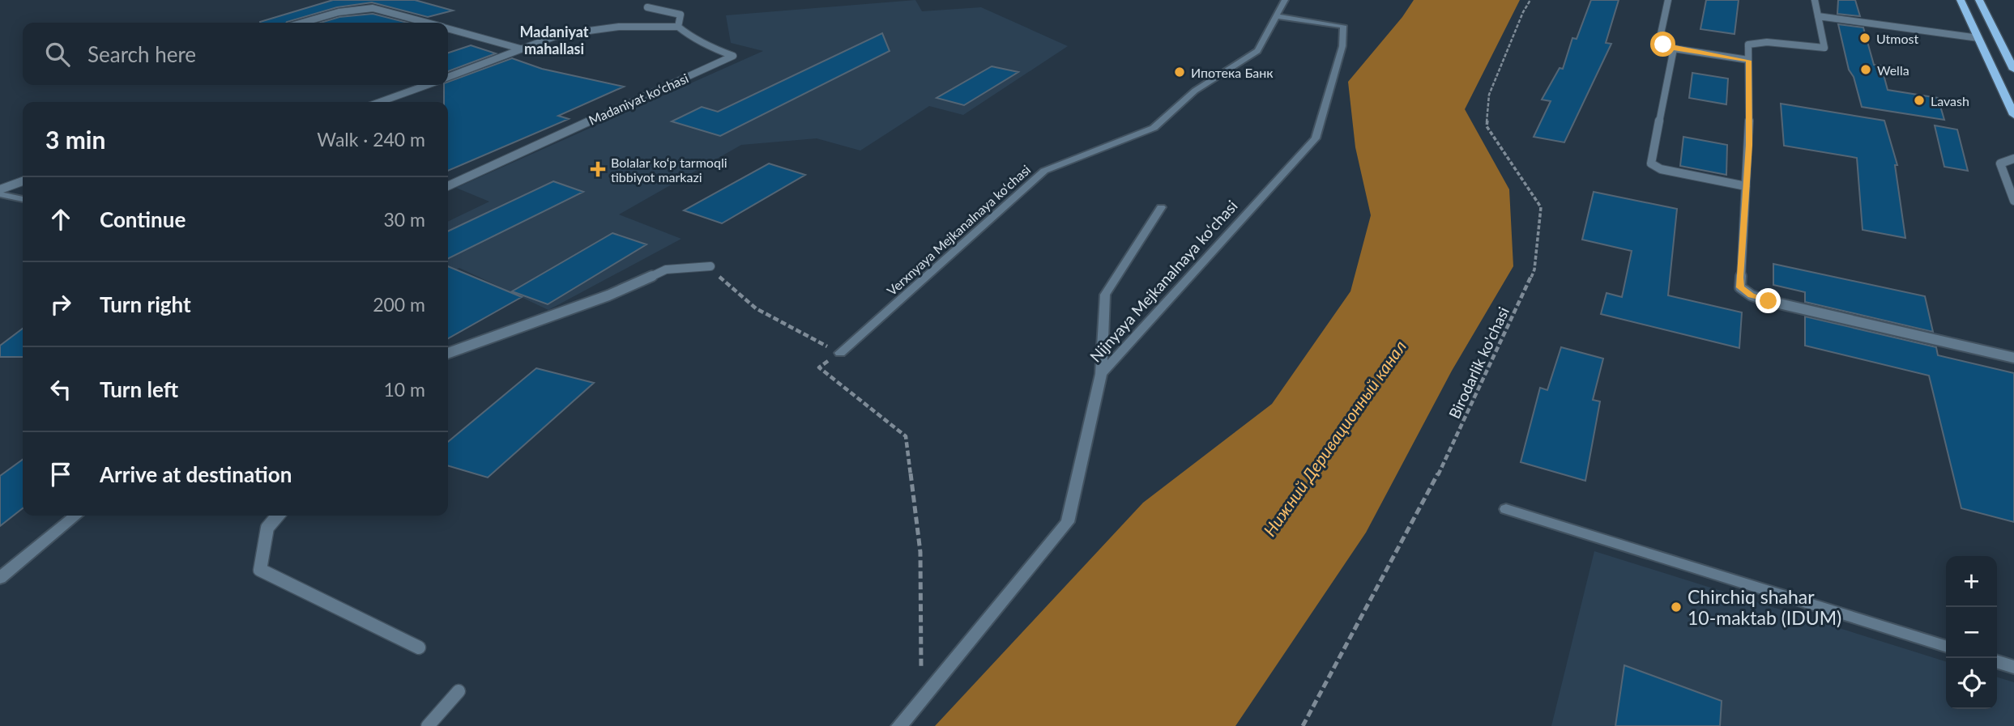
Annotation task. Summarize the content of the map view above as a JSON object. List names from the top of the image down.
{
  "streets": {
    "street": ["Verxnyaya Mejkanalnaya ko‘chasi", "Nijnyaya Mejkanalnaya ko‘chasi"],
    "lane": ["Madaniyat ko‘chasi"],
    "path": ["Birodarlik ko'chasi"]
  },
  "crossings": [
    ["Verxnyaya Mejkanalnaya ko‘chasi", "Nijnyaya Mejkanalnaya ko‘chasi"]
  ],
  "districts": ["Madaniyat mahallasi"],
  "water": ["Нижний Деривационный канал"],
  "places": {
    "other": [
      "Utmost",
      "Wella",
      "Ипотека Банк",
      "Lavash",
      "Chirchiq shahar 10-maktab (IDUM)"
    ],
    "health": ["Bolalar ko‘p tarmoqli tibbiyot markazi"]
  },
  "page": {
    "search": "Search here",
    "heading": ["3 min", "Walk · 240 m"],
    "list": [
      ["Continue", "30 m"],
      ["Turn right", "200 m"],
      ["Turn left", "10 m"],
      "Arrive at destination"
    ],
    "map_buttons": ["+", "−"]
  }
}
